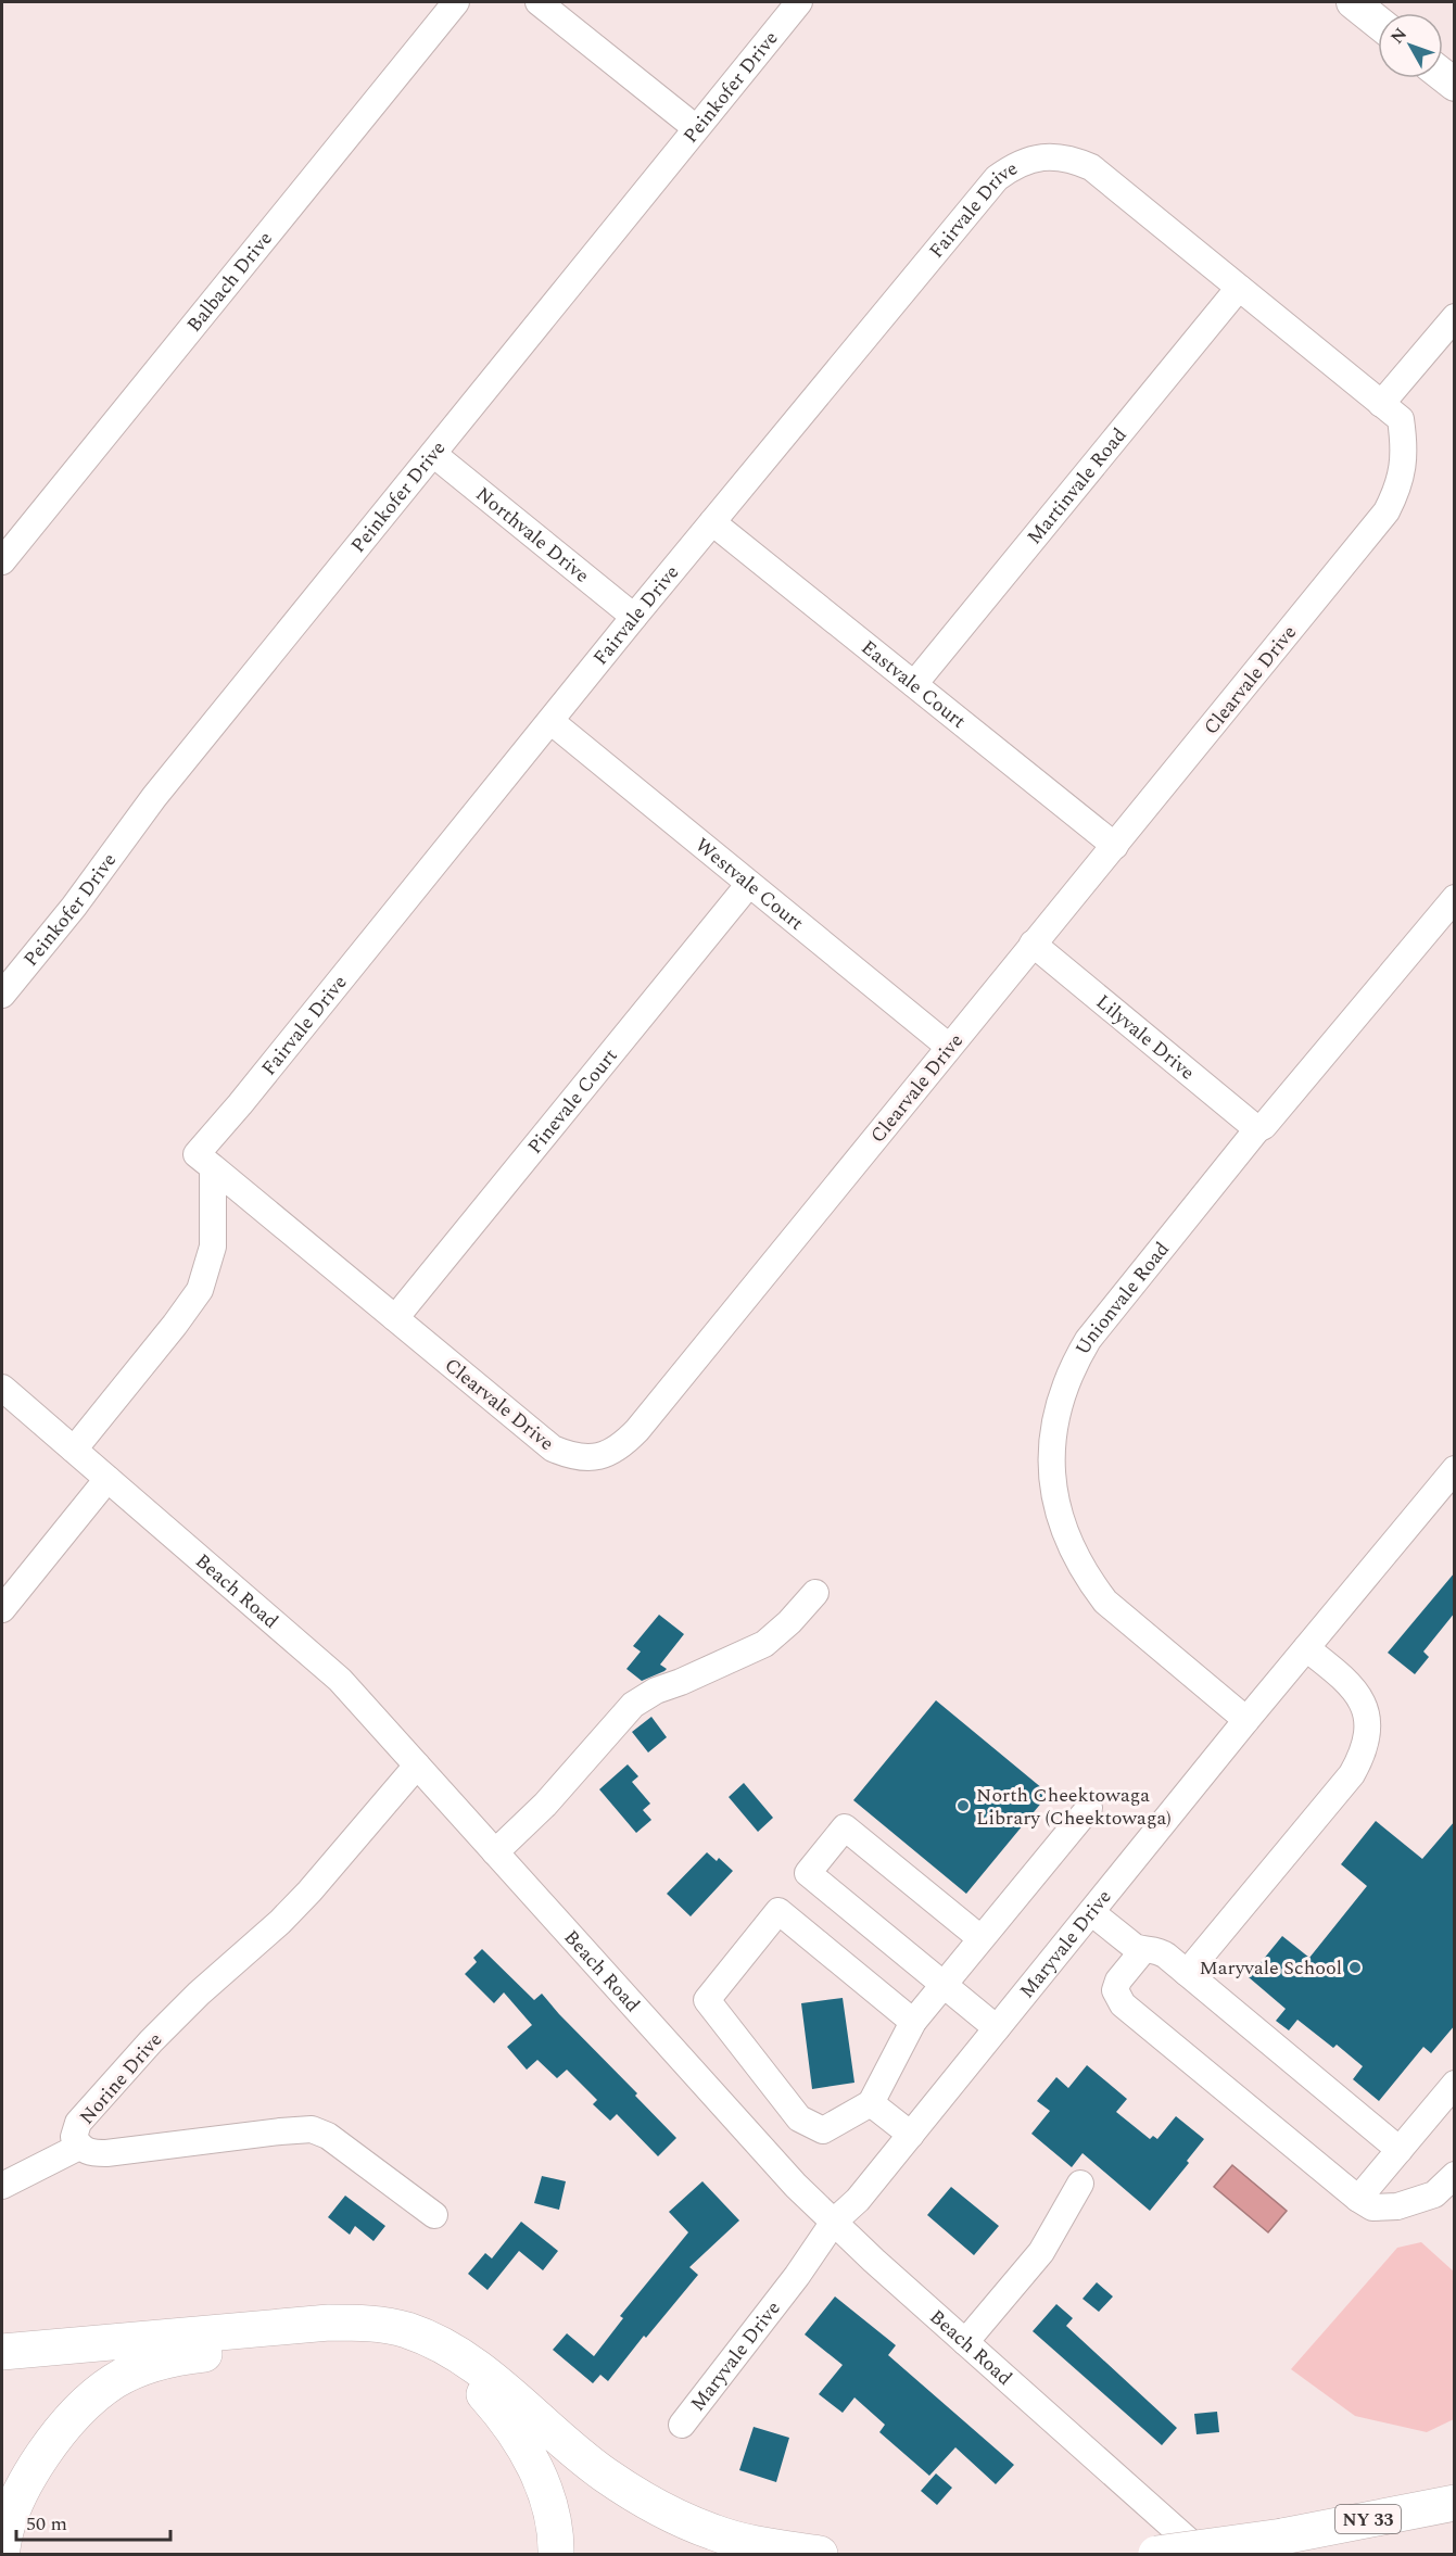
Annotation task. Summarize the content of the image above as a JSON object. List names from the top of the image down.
{
  "streets": {
    "highway": ["NY 33"],
    "street": [
      "Peinkofer Drive",
      "Fairvale Drive",
      "Balbach Drive",
      "Martinvale Road",
      "Northvale Drive",
      "Clearvale Drive",
      "Eastvale Court",
      "Westvale Court",
      "Lilyvale Drive",
      "Pinevale Court",
      "Unionvale Road",
      "Beach Road",
      "Maryvale Drive",
      "Norine Drive"
    ]
  },
  "crossings": [
    ["Peinkofer Drive", "Northvale Drive"],
    ["Fairvale Drive", "Martinvale Road"],
    ["Fairvale Drive", "Northvale Drive"],
    ["Fairvale Drive", "Clearvale Drive"],
    ["Fairvale Drive", "Eastvale Court"],
    ["Fairvale Drive", "Westvale Court"],
    ["Fairvale Drive", "Beach Road"],
    ["Martinvale Road", "Eastvale Court"],
    ["Clearvale Drive", "Eastvale Court"],
    ["Clearvale Drive", "Westvale Court"],
    ["Clearvale Drive", "Lilyvale Drive"],
    ["Clearvale Drive", "Pinevale Court"],
    ["Westvale Court", "Pinevale Court"],
    ["Lilyvale Drive", "Unionvale Road"],
    ["Unionvale Road", "Maryvale Drive"],
    ["Beach Road", "Maryvale Drive"],
    ["Beach Road", "Norine Drive"]
  ],
  "places": ["North Cheektowaga Library (Cheektowaga)", "Maryvale School"],
  "scale_bar": "50 m",
  "north": "top left"
}
